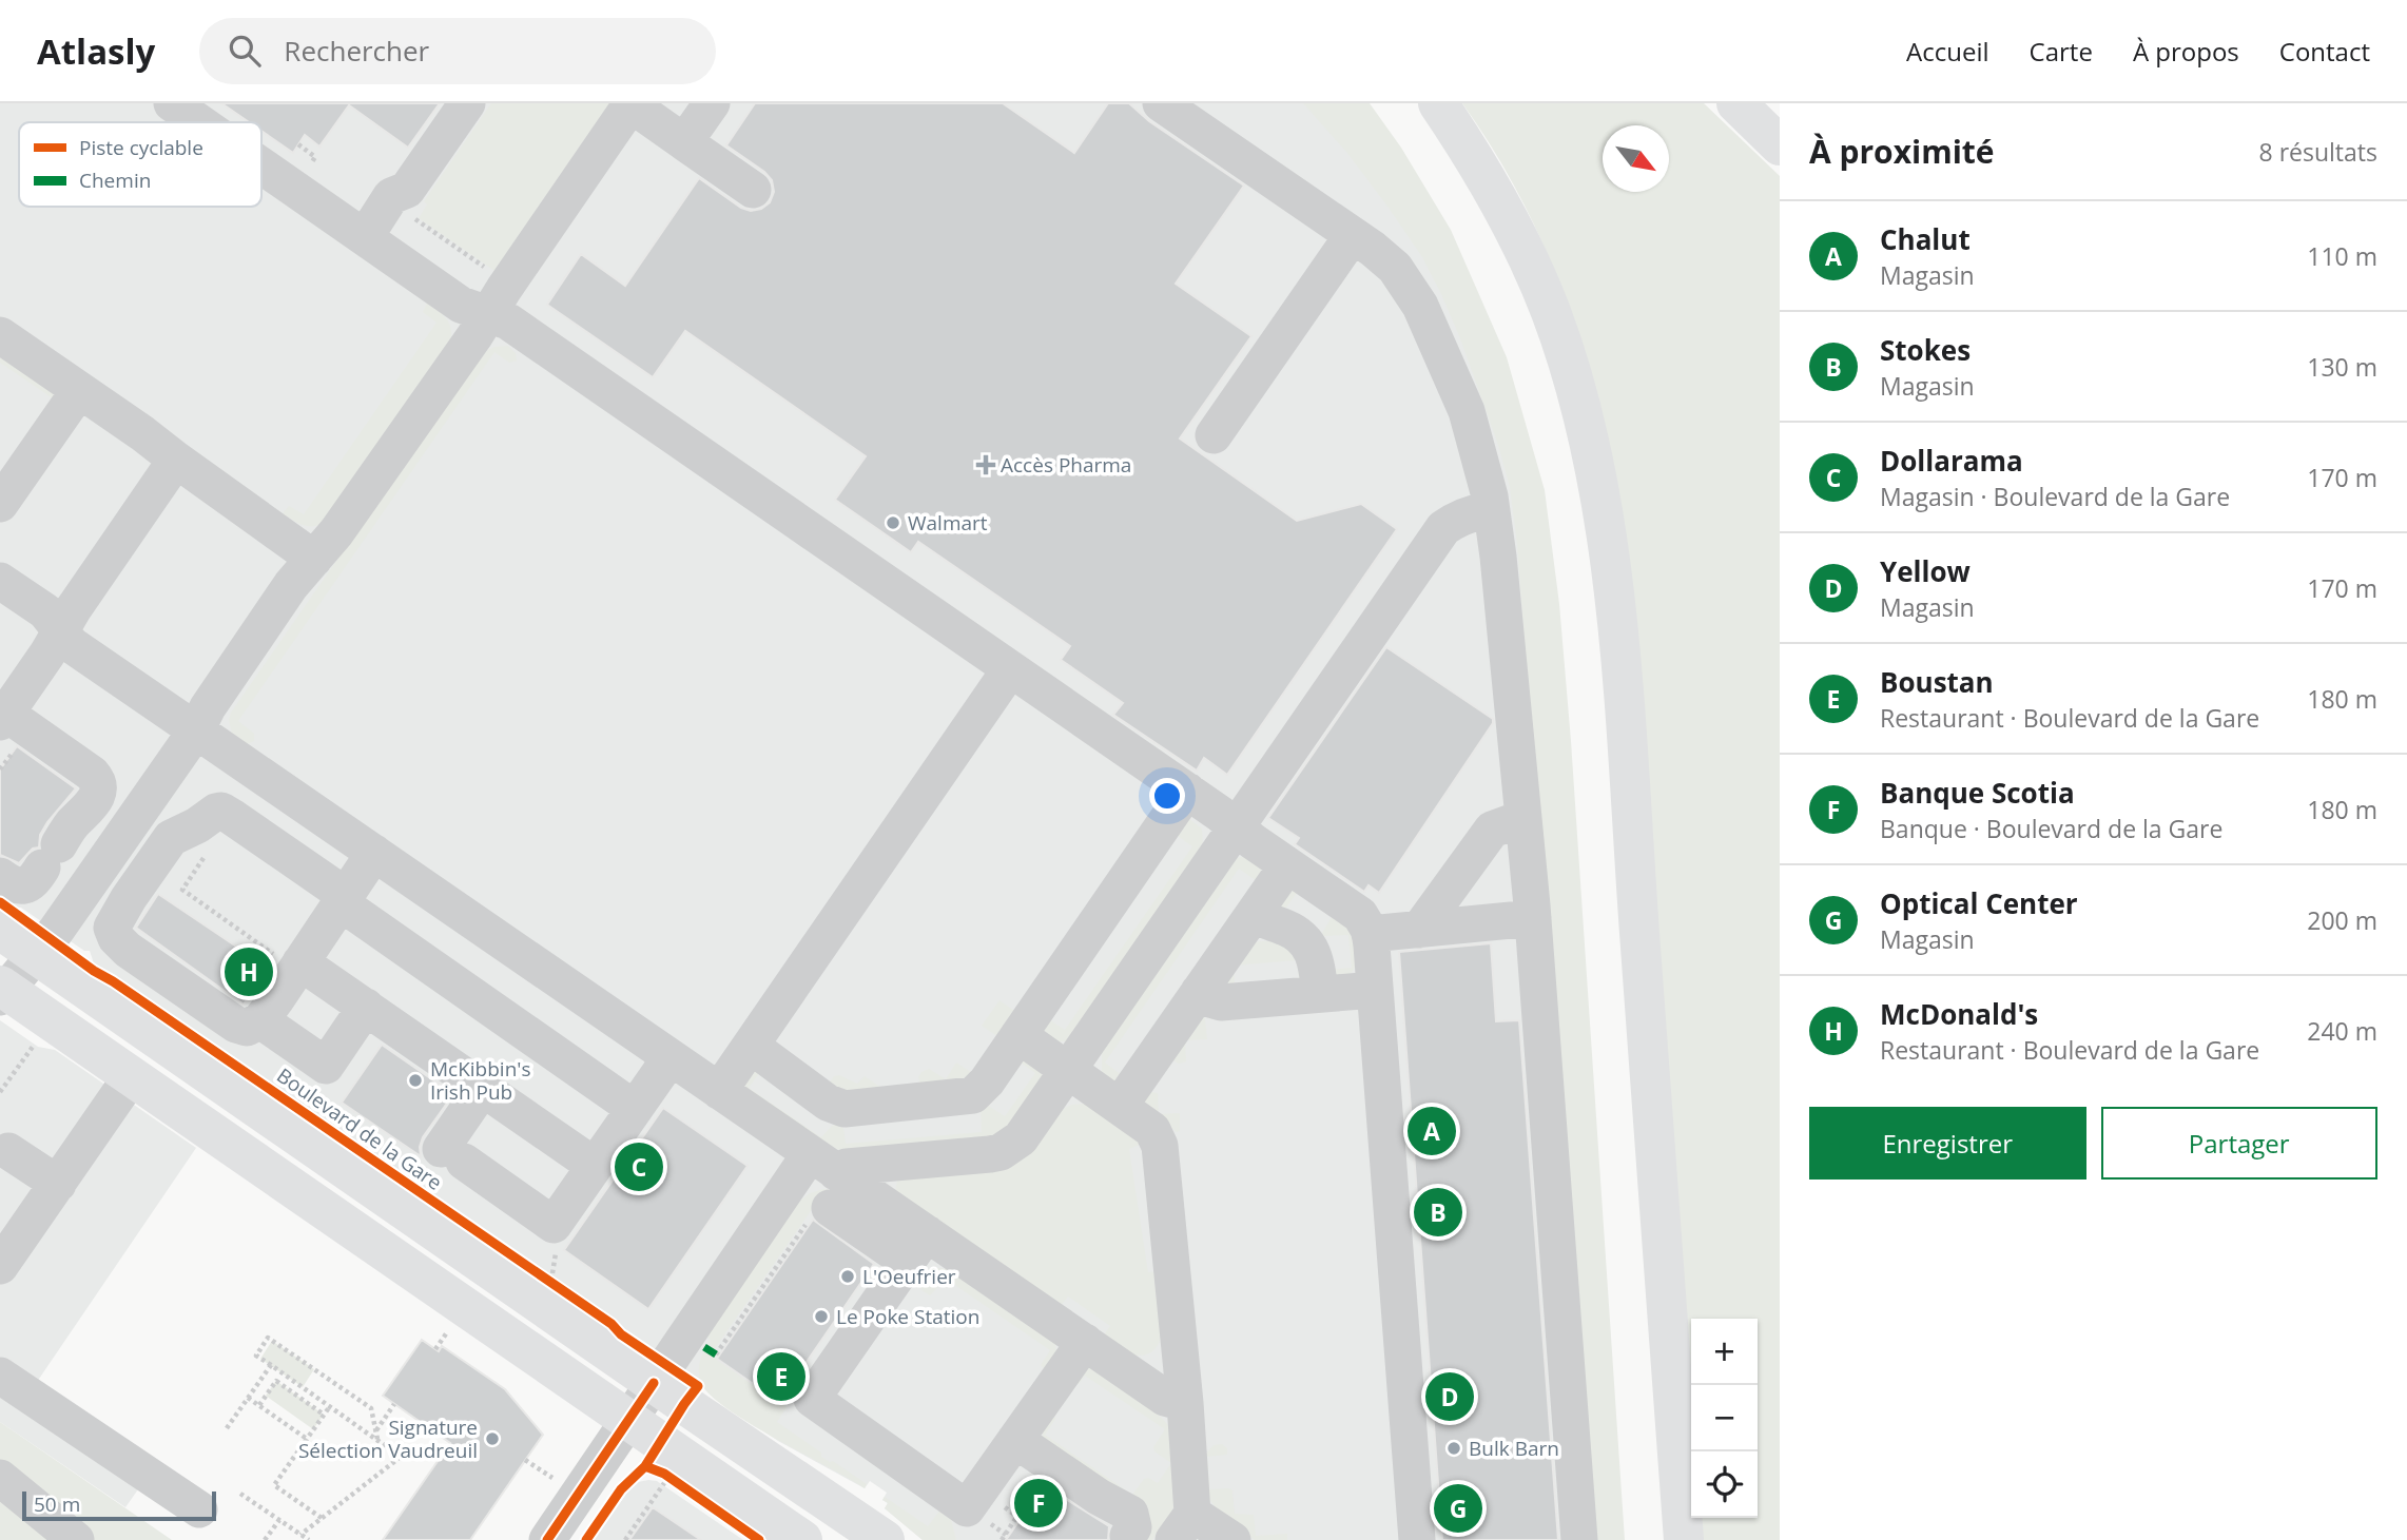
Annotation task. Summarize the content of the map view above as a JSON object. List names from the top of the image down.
{
  "streets": {
    "main road": ["Boulevard de la Gare"]
  },
  "places": {
    "health": ["Accès Pharma"],
    "other": [
      "Walmart",
      "McKibbin's Irish Pub",
      "L'Oeufrier",
      "Le Poke Station",
      "Signature Sélection Vaudreuil",
      "Bulk Barn"
    ]
  },
  "legend": ["Piste cyclable", "Chemin"],
  "scale_bar": "50 m",
  "north": "bottom right",
  "page": {
    "header": "Atlasly",
    "search": "Rechercher",
    "nav": [
      "Accueil",
      "Carte",
      "À propos",
      "Contact"
    ],
    "heading": ["À proximité", "8 résultats"],
    "list": [
      {
        "mark": "A",
        "name": "Chalut",
        "note": "Magasin",
        "value": "110 m"
      },
      {
        "mark": "B",
        "name": "Stokes",
        "note": "Magasin",
        "value": "130 m"
      },
      {
        "mark": "C",
        "name": "Dollarama",
        "note": "Magasin · Boulevard de la Gare",
        "value": "170 m"
      },
      {
        "mark": "D",
        "name": "Yellow",
        "note": "Magasin",
        "value": "170 m"
      },
      {
        "mark": "E",
        "name": "Boustan",
        "note": "Restaurant · Boulevard de la Gare",
        "value": "180 m"
      },
      {
        "mark": "F",
        "name": "Banque Scotia",
        "note": "Banque · Boulevard de la Gare",
        "value": "180 m"
      },
      {
        "mark": "G",
        "name": "Optical Center",
        "note": "Magasin",
        "value": "200 m"
      },
      {
        "mark": "H",
        "name": "McDonald's",
        "note": "Restaurant · Boulevard de la Gare",
        "value": "240 m"
      }
    ],
    "pins": [
      "H",
      "A",
      "C",
      "B",
      "E",
      "D",
      "F",
      "G"
    ],
    "buttons": ["Enregistrer", "Partager"],
    "map_buttons": ["+", "−"],
    "scale": "50 m"
  }
}
